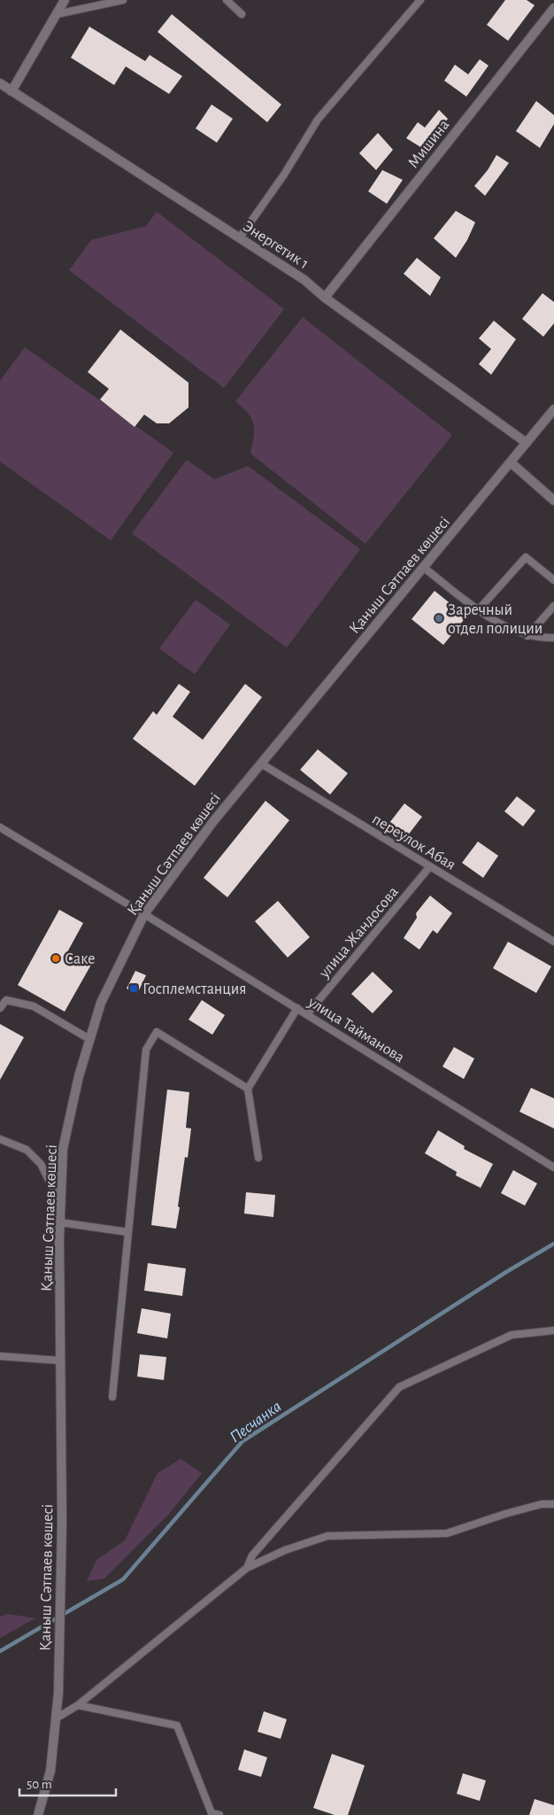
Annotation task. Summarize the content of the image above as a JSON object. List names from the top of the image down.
{
  "streets": {
    "street": ["Мишина", "Энергетик 1", "Қаныш Сәтпаев көшесі"],
    "lane": ["переулок Абая", "улица Жандосова", "улица Тайманова"]
  },
  "crossings": [
    ["Мишина", "Энергетик 1"],
    ["Энергетик 1", "Қаныш Сәтпаев көшесі"],
    ["Қаныш Сәтпаев көшесі", "переулок Абая"],
    ["Қаныш Сәтпаев көшесі", "улица Тайманова"],
    ["переулок Абая", "улица Жандосова"],
    ["улица Жандосова", "улица Тайманова"]
  ],
  "water": ["Песчанка"],
  "places": {
    "other": ["Заречный отдел полиции", "Саке"],
    "transit": ["Госплемстанция"]
  },
  "scale_bar": "50 m"
}
